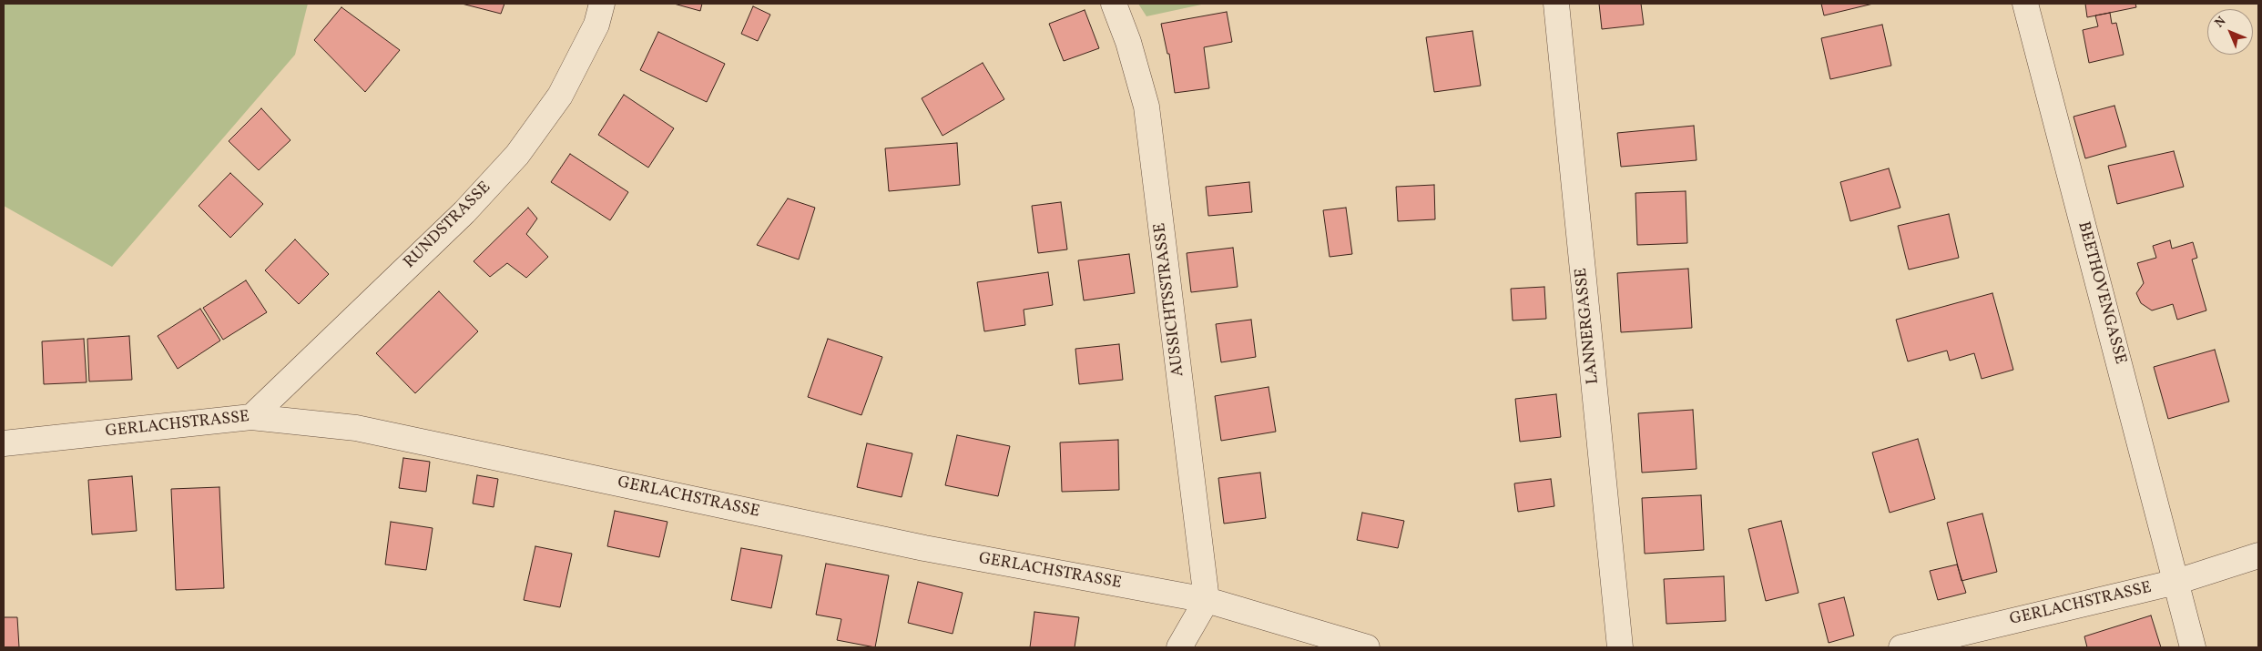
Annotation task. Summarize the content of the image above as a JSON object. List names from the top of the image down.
{
  "streets": {
    "street": [
      "RUNDSTRASSE",
      "BEETHOVENGASSE",
      "AUSSICHTSSTRASSE",
      "LANNERGASSE",
      "GERLACHSTRASSE"
    ]
  },
  "crossings": [
    ["RUNDSTRASSE", "GERLACHSTRASSE"],
    ["BEETHOVENGASSE", "GERLACHSTRASSE"],
    ["AUSSICHTSSTRASSE", "GERLACHSTRASSE"]
  ],
  "north": "top left"
}
